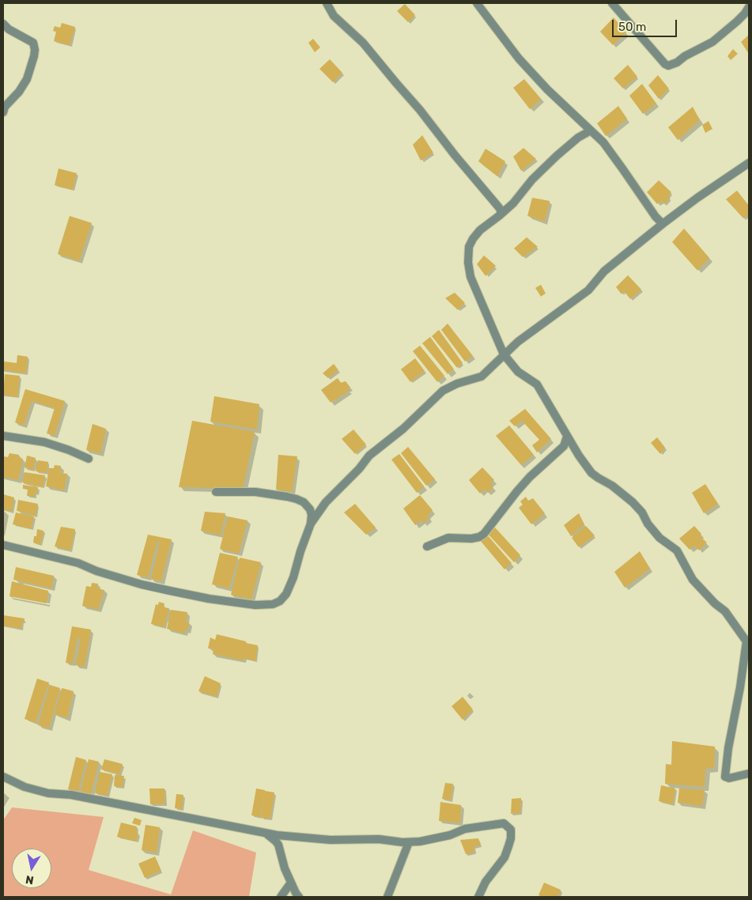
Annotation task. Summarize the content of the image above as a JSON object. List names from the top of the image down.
{
  "scale_bar": "50 m",
  "north": "bottom"
}
